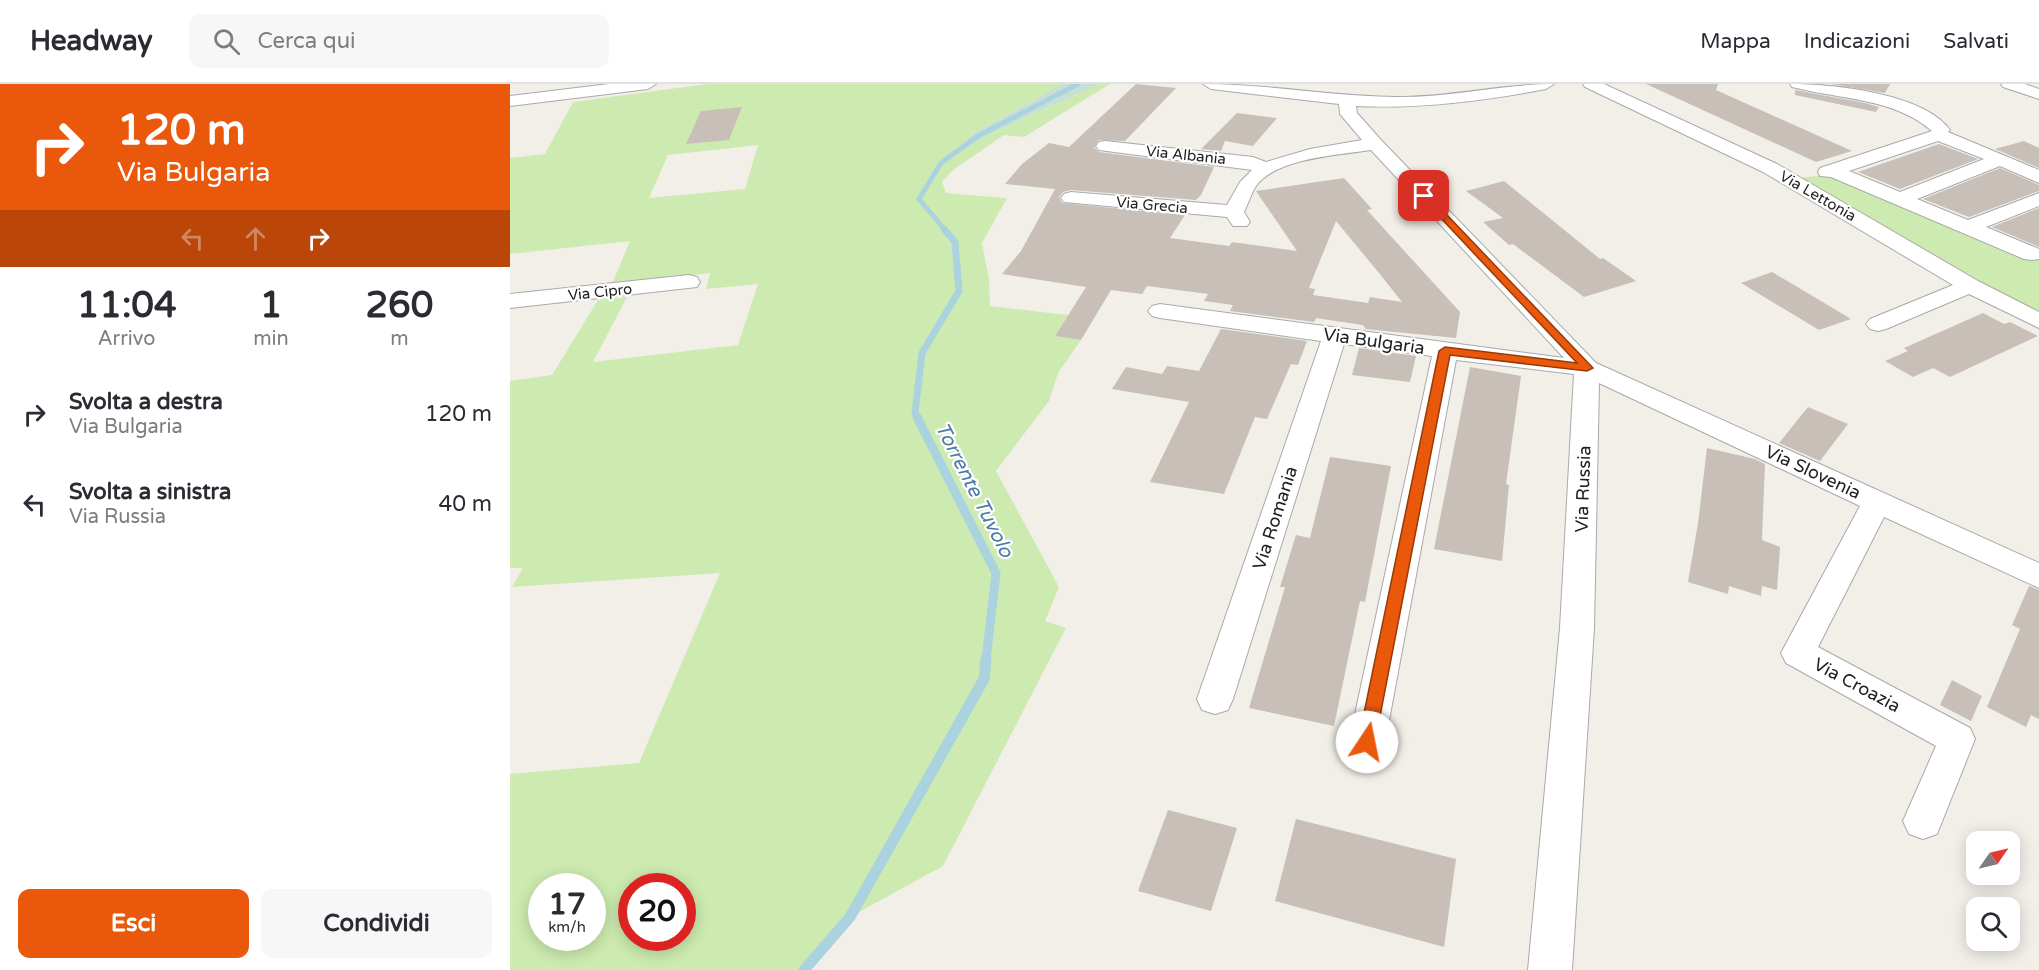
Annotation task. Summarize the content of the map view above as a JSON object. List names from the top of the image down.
{
  "streets": {
    "street": [
      "Via Albania",
      "Via Lettonia",
      "Via Grecia",
      "Via Cipro",
      "Via Bulgaria",
      "Via Slovenia",
      "Via Russia",
      "Via Romania",
      "Via Croazia"
    ]
  },
  "crossings": [
    ["Via Albania", "Via Grecia"],
    ["Via Bulgaria", "Via Slovenia"],
    ["Via Bulgaria", "Via Russia"],
    ["Via Bulgaria", "Via Romania"],
    ["Via Slovenia", "Via Russia"],
    ["Via Slovenia", "Via Croazia"]
  ],
  "water": ["Torrente Tuvolo"],
  "north": "top right",
  "page": {
    "header": "Headway",
    "search": "Cerca qui",
    "nav": ["Mappa", "Indicazioni", "Salvati"],
    "turn": ["120 m", "Via Bulgaria"],
    "eta": [
      "11:04",
      "Arrivo",
      "1",
      "min",
      "260",
      "m"
    ],
    "list": [
      {
        "name": "Svolta a destra",
        "note": "Via Bulgaria",
        "value": "120 m"
      },
      {
        "name": "Svolta a sinistra",
        "note": "Via Russia",
        "value": "40 m"
      }
    ],
    "speed": "17 km/h",
    "limit": "20",
    "buttons": ["Esci", "Condividi"]
  }
}
